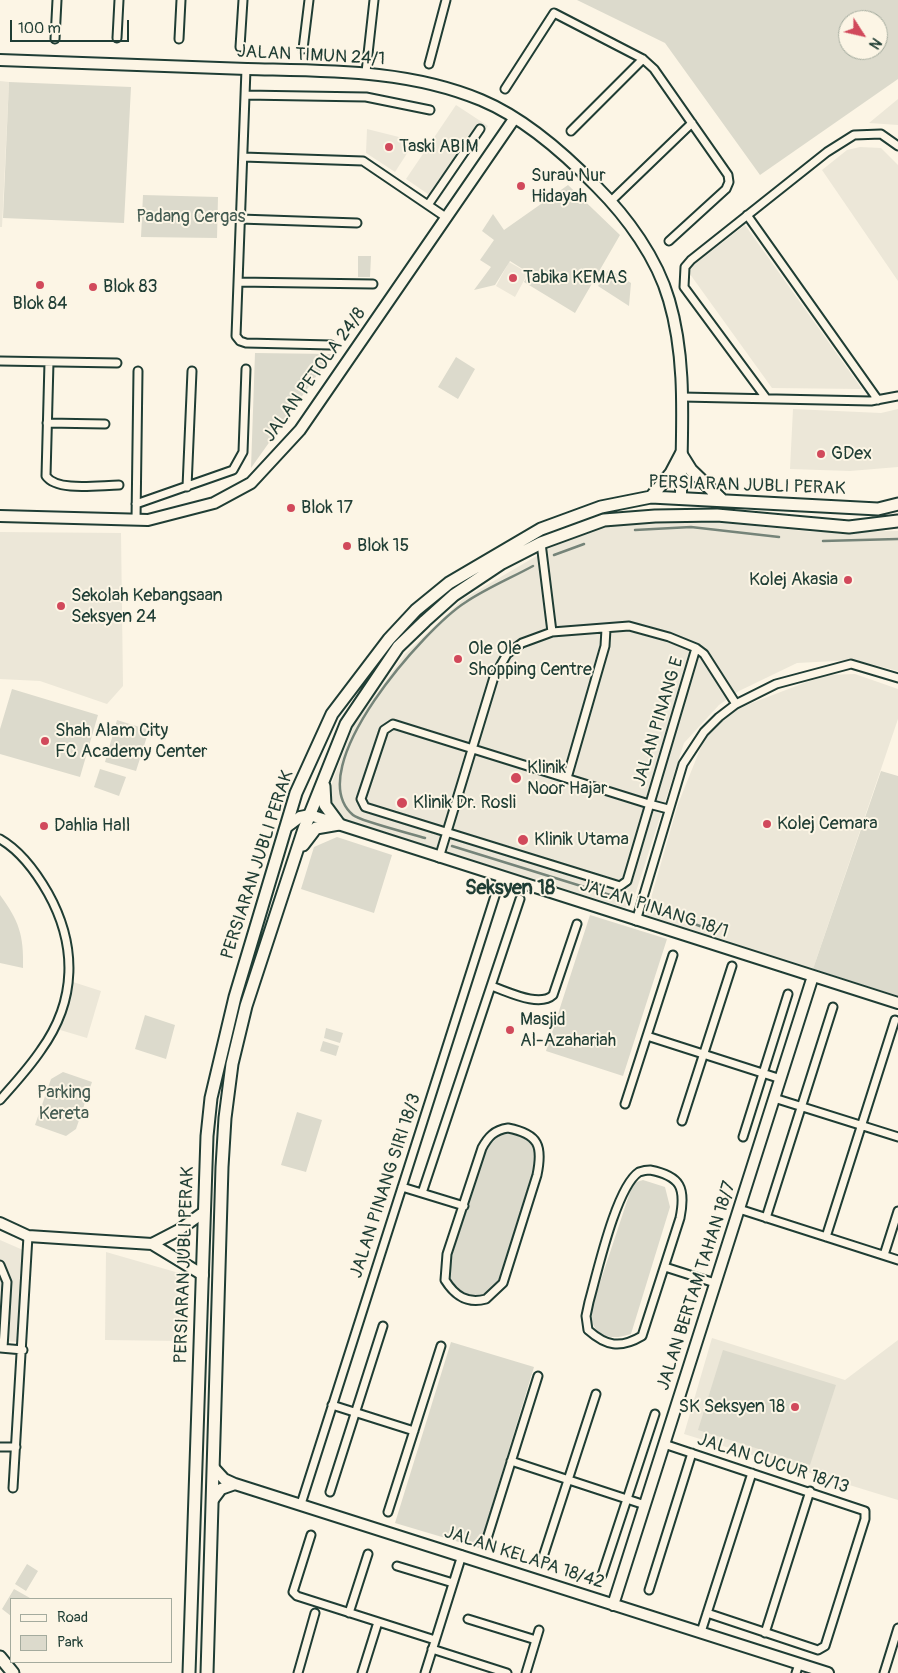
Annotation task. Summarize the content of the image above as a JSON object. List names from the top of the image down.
{
  "streets": {
    "main road": ["PERSIARAN JUBLI PERAK"],
    "street": [
      "JALAN TIMUN 24/1",
      "JALAN PETOLA 24/8",
      "JALAN PINANG E",
      "JALAN PINANG 18/1",
      "JALAN PINANG SIRI 18/3",
      "JALAN BERTAM TAHAN 18/7",
      "JALAN CUCUR 18/13",
      "JALAN KELAPA 18/42"
    ]
  },
  "crossings": [
    ["JALAN TIMUN 24/1", "JALAN PETOLA 24/8"],
    ["JALAN TIMUN 24/1", "PERSIARAN JUBLI PERAK"],
    ["PERSIARAN JUBLI PERAK", "JALAN PINANG 18/1"],
    ["PERSIARAN JUBLI PERAK", "JALAN KELAPA 18/42"],
    ["JALAN PINANG 18/1", "JALAN PINANG SIRI 18/3"],
    ["JALAN PINANG 18/1", "JALAN BERTAM TAHAN 18/7"],
    ["JALAN PINANG SIRI 18/3", "JALAN KELAPA 18/42"],
    ["JALAN BERTAM TAHAN 18/7", "JALAN CUCUR 18/13"],
    ["JALAN BERTAM TAHAN 18/7", "JALAN KELAPA 18/42"]
  ],
  "districts": ["Seksyen 18"],
  "parks": ["Padang Cergas", "Parking Kereta"],
  "places": [
    "Taski ABIM",
    "Surau Nur Hidayah",
    "Tabika KEMAS",
    "Blok 84",
    "Blok 83",
    "GDex",
    "Blok 17",
    "Blok 15",
    "Kolej Akasia",
    "Sekolah Kebangsaan Seksyen 24",
    "Ole Ole Shopping Centre",
    "Shah Alam City FC Academy Center",
    "Klinik Noor Hajar",
    "Klinik Dr. Rosli",
    "Kolej Cemara",
    "Dahlia Hall",
    "Klinik Utama",
    "Masjid Al-Azahariah",
    "SK Seksyen 18"
  ],
  "legend": ["Road", "Park"],
  "scale_bar": "100 m",
  "north": "bottom right"
}
